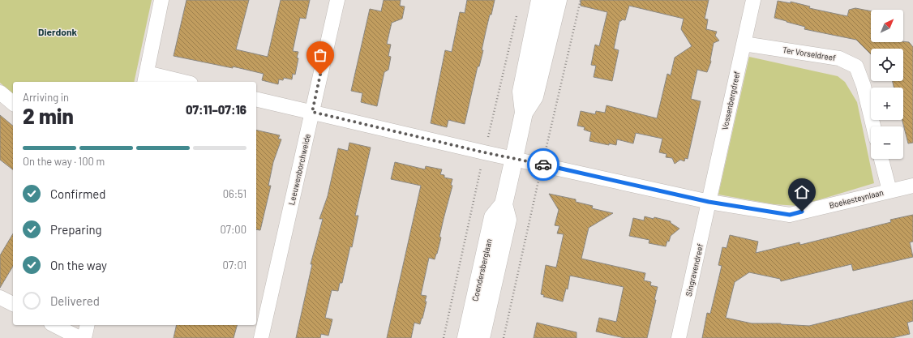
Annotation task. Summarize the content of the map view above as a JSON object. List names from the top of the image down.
{
  "streets": {
    "street": [
      "Ter Vorseldreef",
      "Vossenbergdreef",
      "Leeuwenborchweide",
      "Boekesteynlaan",
      "Coendersberglaan",
      "Singravendreef"
    ]
  },
  "crossings": [
    ["Ter Vorseldreef", "Vossenbergdreef"],
    ["Vossenbergdreef", "Boekesteynlaan"],
    ["Vossenbergdreef", "Singravendreef"],
    ["Leeuwenborchweide", "Boekesteynlaan"],
    ["Boekesteynlaan", "Coendersberglaan"],
    ["Boekesteynlaan", "Singravendreef"]
  ],
  "districts": ["Dierdonk"],
  "north": "top right",
  "page": {
    "map_buttons": ["+", "−"],
    "heading": ["2 min", "Arriving in", "07:11–07:16"],
    "bar": "On the way · 100 m",
    "list": [
      ["Confirmed", "06:51"],
      ["Preparing", "07:00"],
      ["On the way", "07:01"],
      "Delivered"
    ]
  }
}
